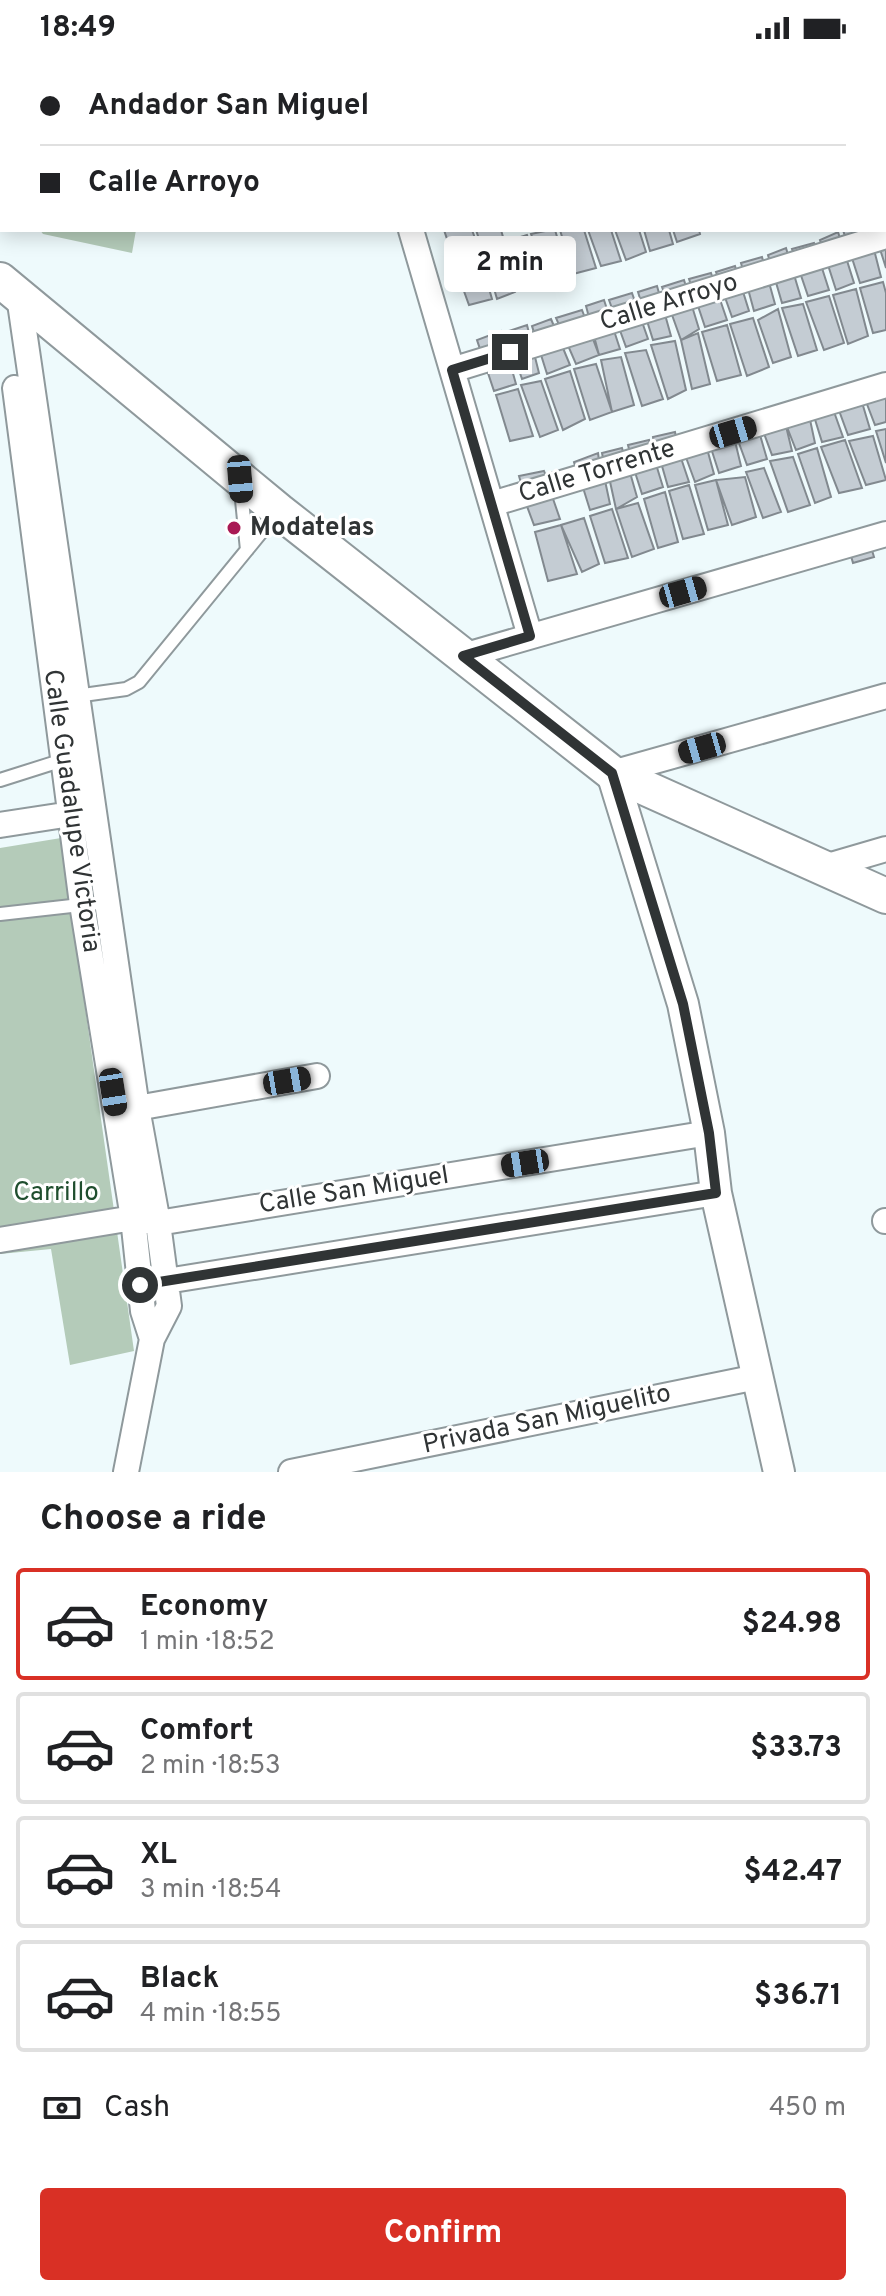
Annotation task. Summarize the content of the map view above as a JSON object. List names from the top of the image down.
{
  "streets": {
    "street": [
      "Calle Arroyo",
      "Calle Torrente",
      "Calle Guadalupe Victoria",
      "Calle San Miguel",
      "Privada San Miguelito"
    ]
  },
  "crossings": [
    ["Calle Guadalupe Victoria", "Calle San Miguel"]
  ],
  "parks": ["Carrillo"],
  "places": ["Modatelas"],
  "page": {
    "status": "18:49",
    "banner": ["Andador San Miguel", "Calle Arroyo"],
    "bubble": "2 min",
    "heading": "Choose a ride",
    "list": [
      {
        "name": "Economy",
        "note": "1 min · 18:52",
        "value": "$24.98"
      },
      {
        "name": "Comfort",
        "note": "2 min · 18:53",
        "value": "$33.73"
      },
      {
        "name": "XL",
        "note": "3 min · 18:54",
        "value": "$42.47"
      },
      {
        "name": "Black",
        "note": "4 min · 18:55",
        "value": "$36.71"
      }
    ],
    "pay": ["Cash", "450 m"],
    "buttons": "Confirm"
  }
}
